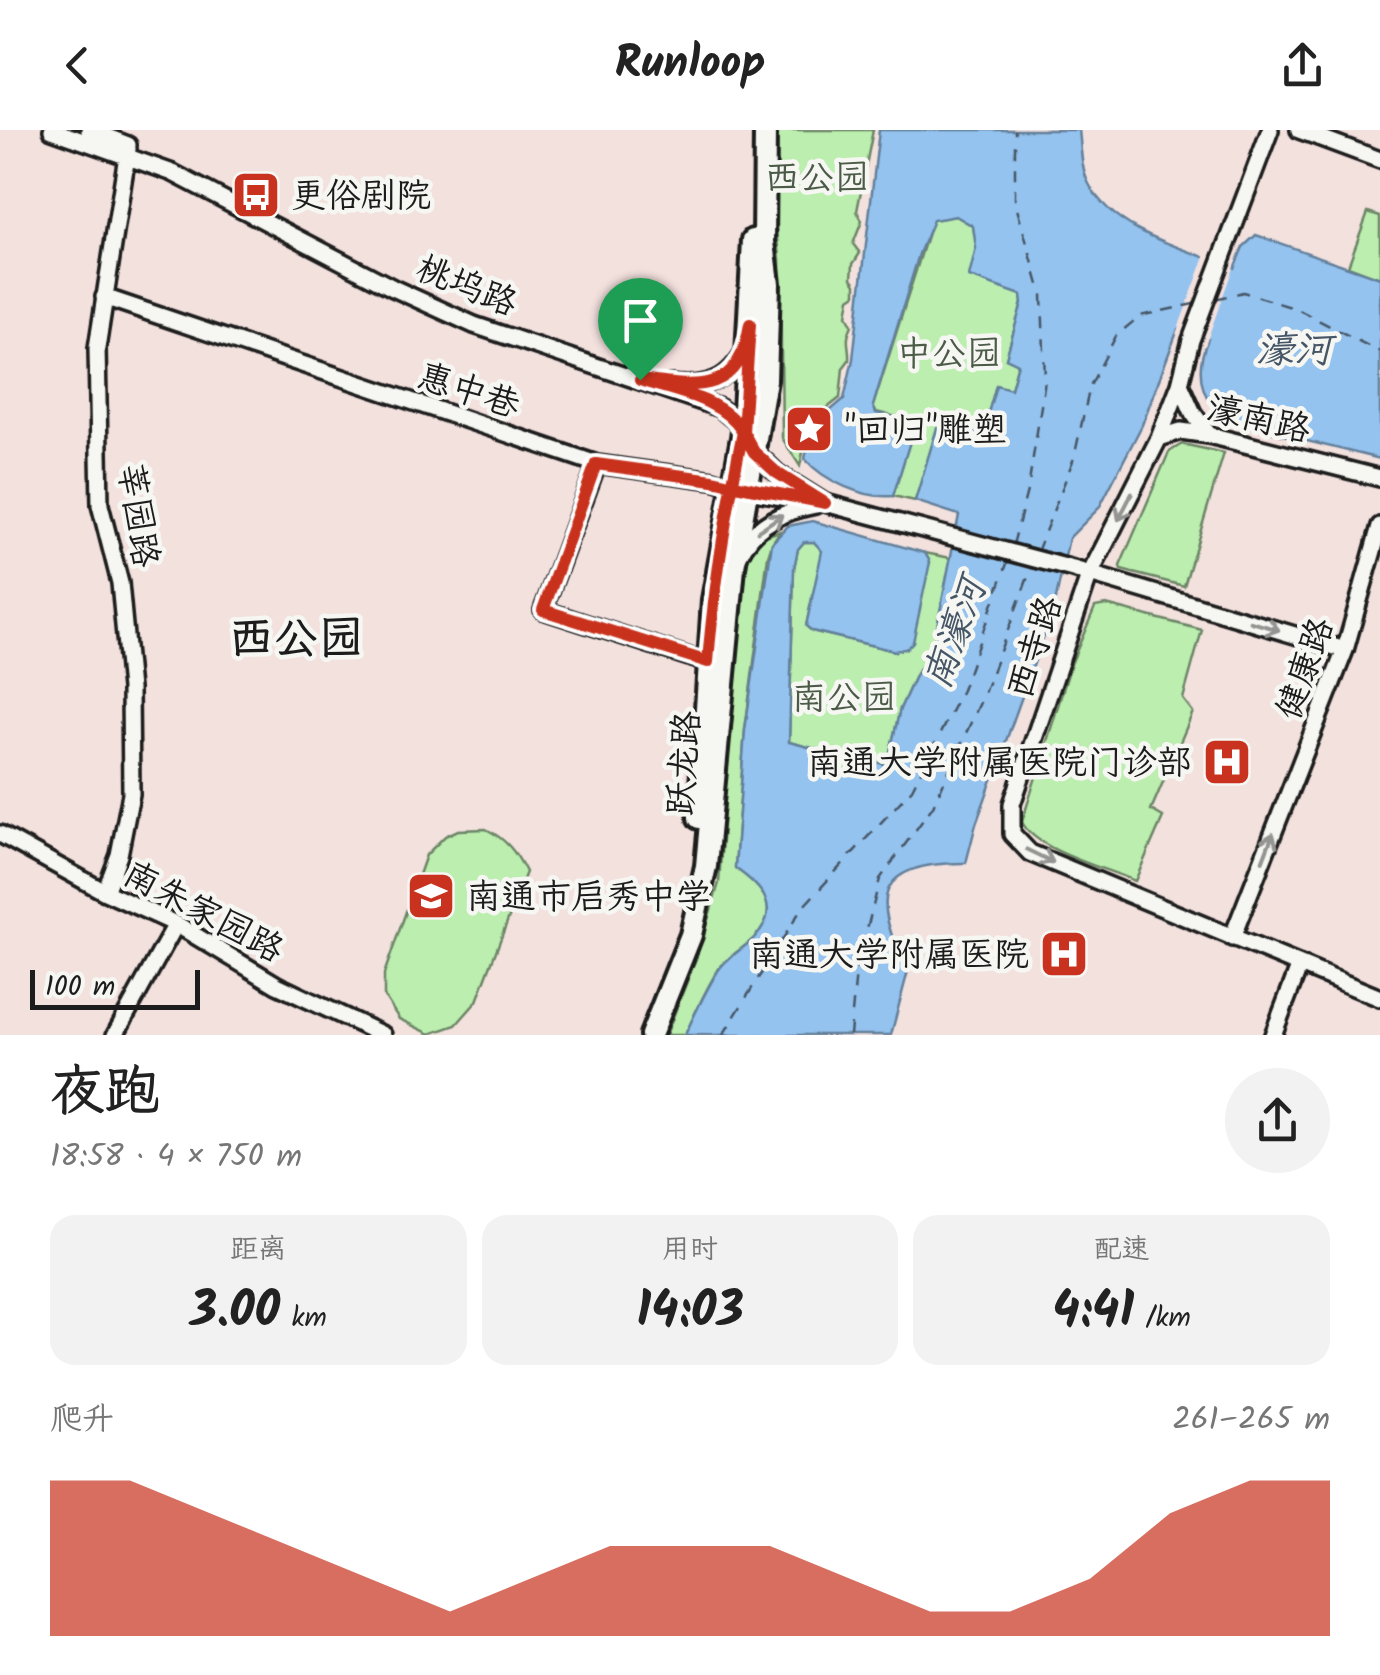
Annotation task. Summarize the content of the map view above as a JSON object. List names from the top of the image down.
{
  "streets": {
    "main road": ["跃龙路"],
    "street": [
      "桃坞路",
      "惠中巷",
      "濠南路",
      "莘园路",
      "西寺路",
      "健康路",
      "南朱家园路"
    ]
  },
  "crossings": [
    ["桃坞路", "莘园路"],
    ["桃坞路", "跃龙路"],
    ["惠中巷", "莘园路"],
    ["惠中巷", "跃龙路"],
    ["濠南路", "西寺路"],
    ["莘园路", "南朱家园路"],
    ["西寺路", "健康路"]
  ],
  "one_way": ["濠南路", "健康路"],
  "districts": ["西公园"],
  "water": ["濠河", "南濠河"],
  "parks": ["西公园", "中公园", "南公园"],
  "places": {
    "bus stop": ["更俗剧院"],
    "place": ["\"回归\"雕塑"],
    "hospital": ["南通大学附属医院门诊部", "南通大学附属医院"],
    "school or university": ["南通市启秀中学"]
  },
  "scale_bar": "100 m",
  "page": {
    "header": "Runloop",
    "scale": "100 m",
    "heading": ["夜跑", "18:58 · 4 × 750 m"],
    "stats": [
      ["距离", "3.00 km"],
      ["用时", "14:03"],
      ["配速", "4:41 /km"]
    ],
    "chart": ["爬升", "261–265 m"]
  }
}
